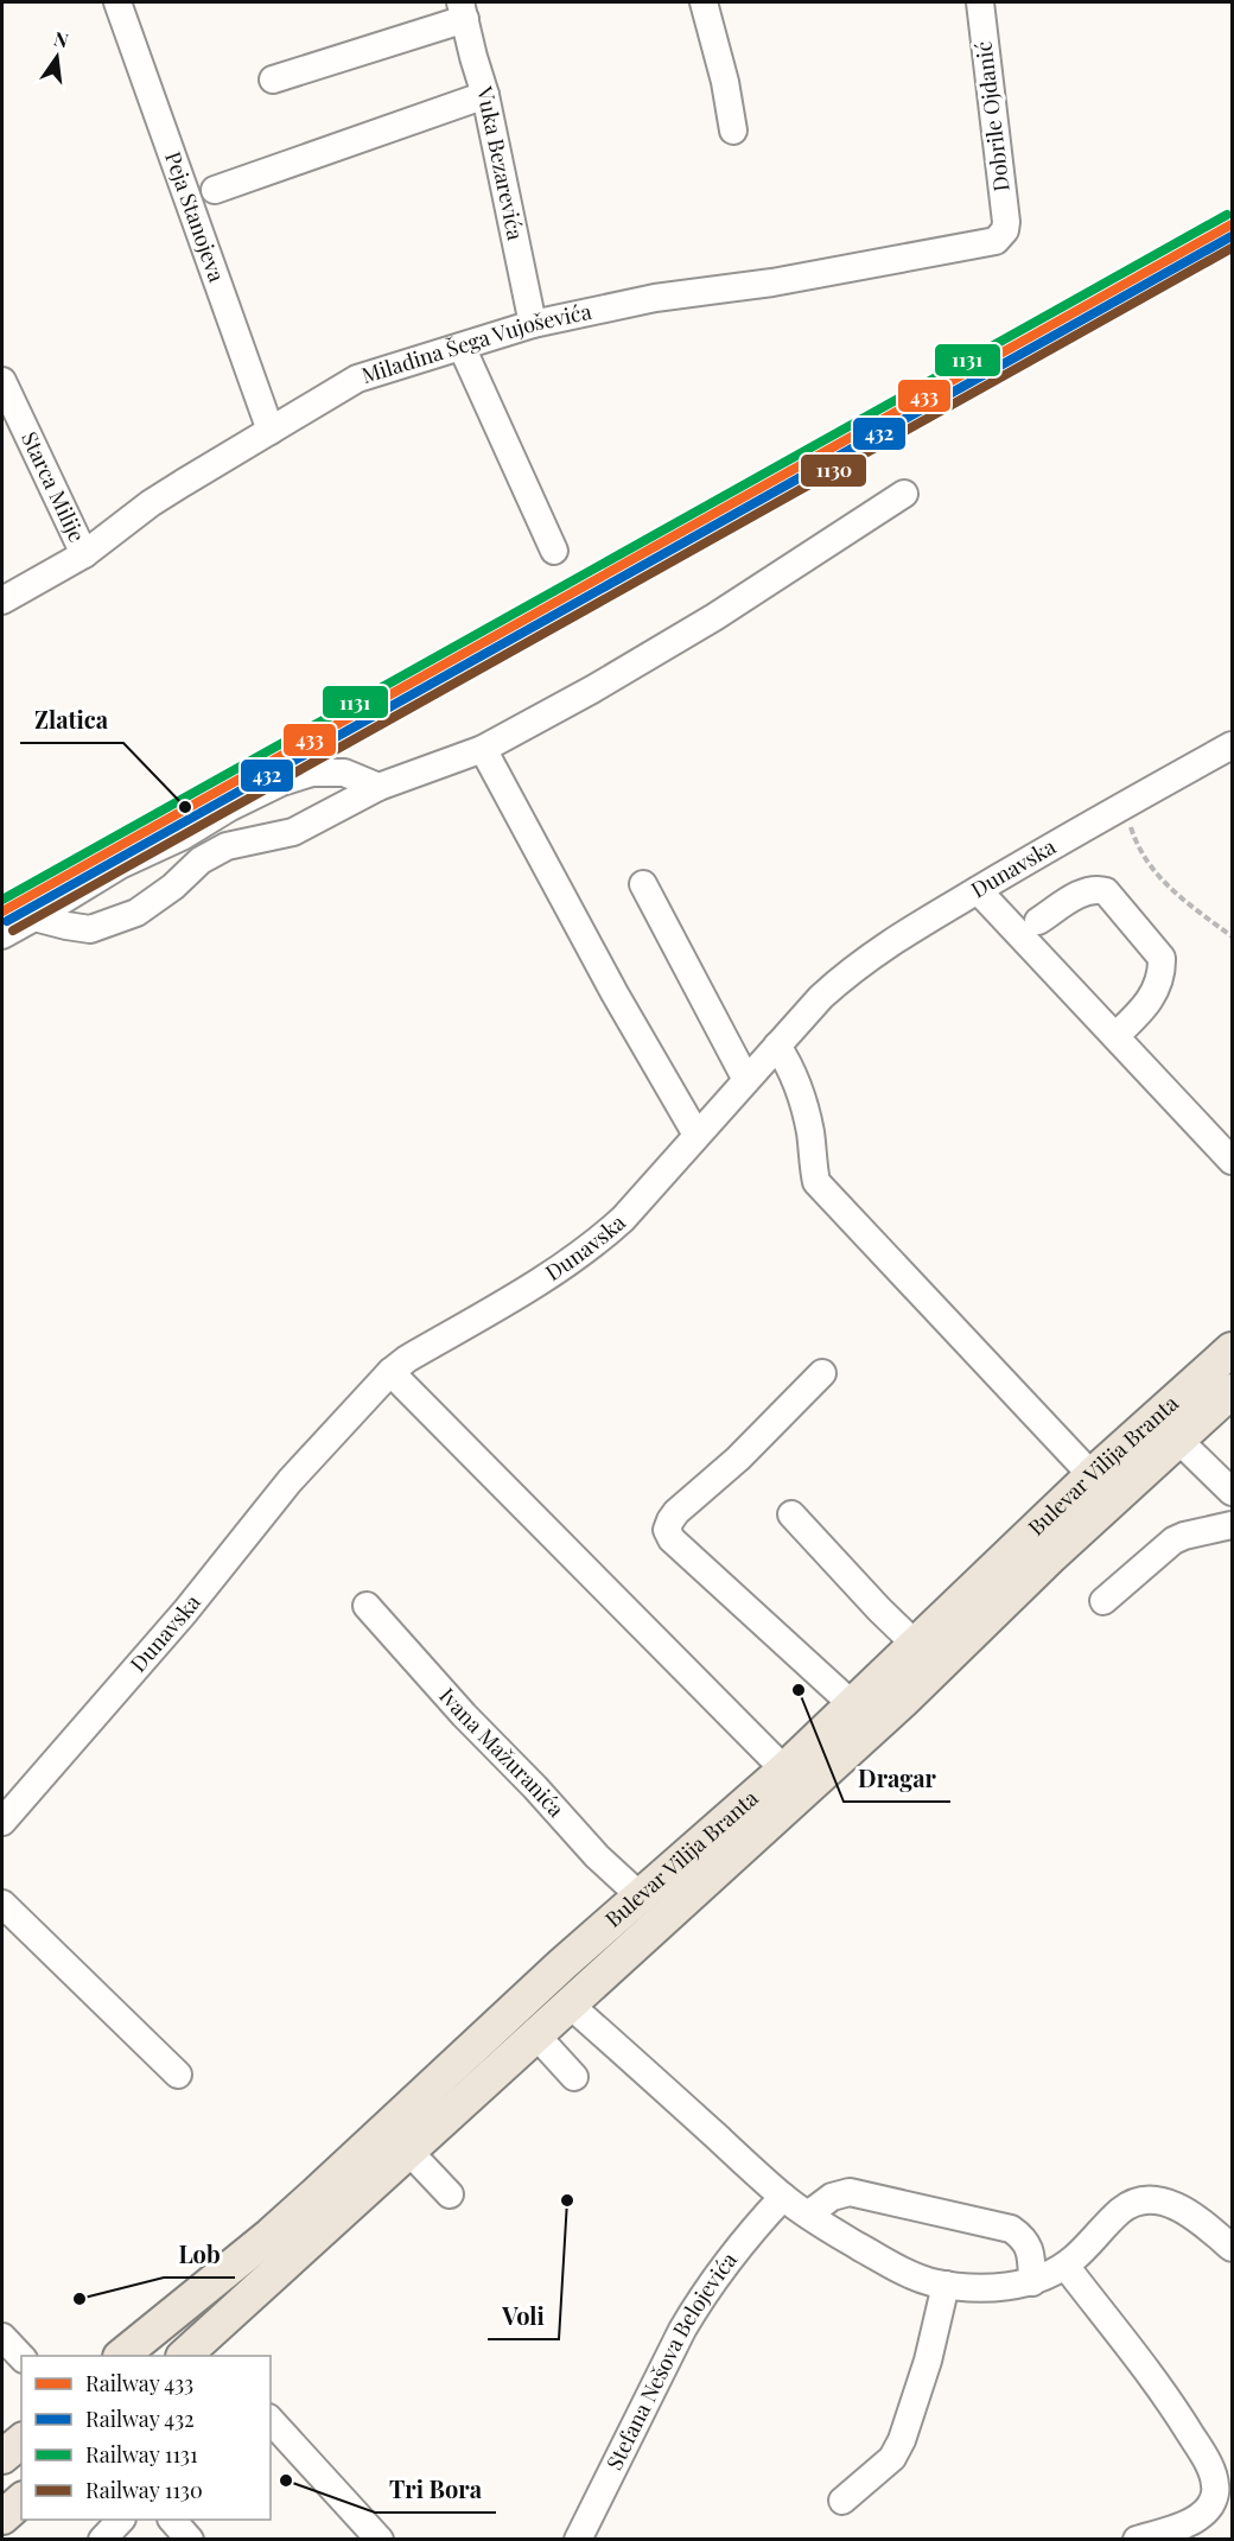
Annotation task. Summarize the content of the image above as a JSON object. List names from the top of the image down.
{
  "streets": {
    "main road": ["Bulevar Vilija Branta"],
    "street": [
      "Dobrile Ojdanić",
      "Vuka Bezarevića",
      "Peja Stanojeva",
      "Miladina Šega Vujoševića",
      "Starca Milije",
      "Dunavska",
      "Ivana Mažuranića",
      "Stefana Nešova Belojevića"
    ]
  },
  "crossings": [
    ["Dobrile Ojdanić", "Miladina Šega Vujoševića"],
    ["Vuka Bezarevića", "Miladina Šega Vujoševića"],
    ["Peja Stanojeva", "Miladina Šega Vujoševića"],
    ["Miladina Šega Vujoševića", "Starca Milije"],
    ["Bulevar Vilija Branta", "Ivana Mažuranića"]
  ],
  "places": [
    "Zlatica",
    "Dragar",
    "Voli",
    "Lob",
    "Tri Bora"
  ],
  "lines": [
    "rail line 1131",
    "rail line 433",
    "rail line 432",
    "rail line 1130"
  ],
  "legend": [
    "Railway 433",
    "Railway 432",
    "Railway 1131",
    "Railway 1130"
  ],
  "north": "top"
}
